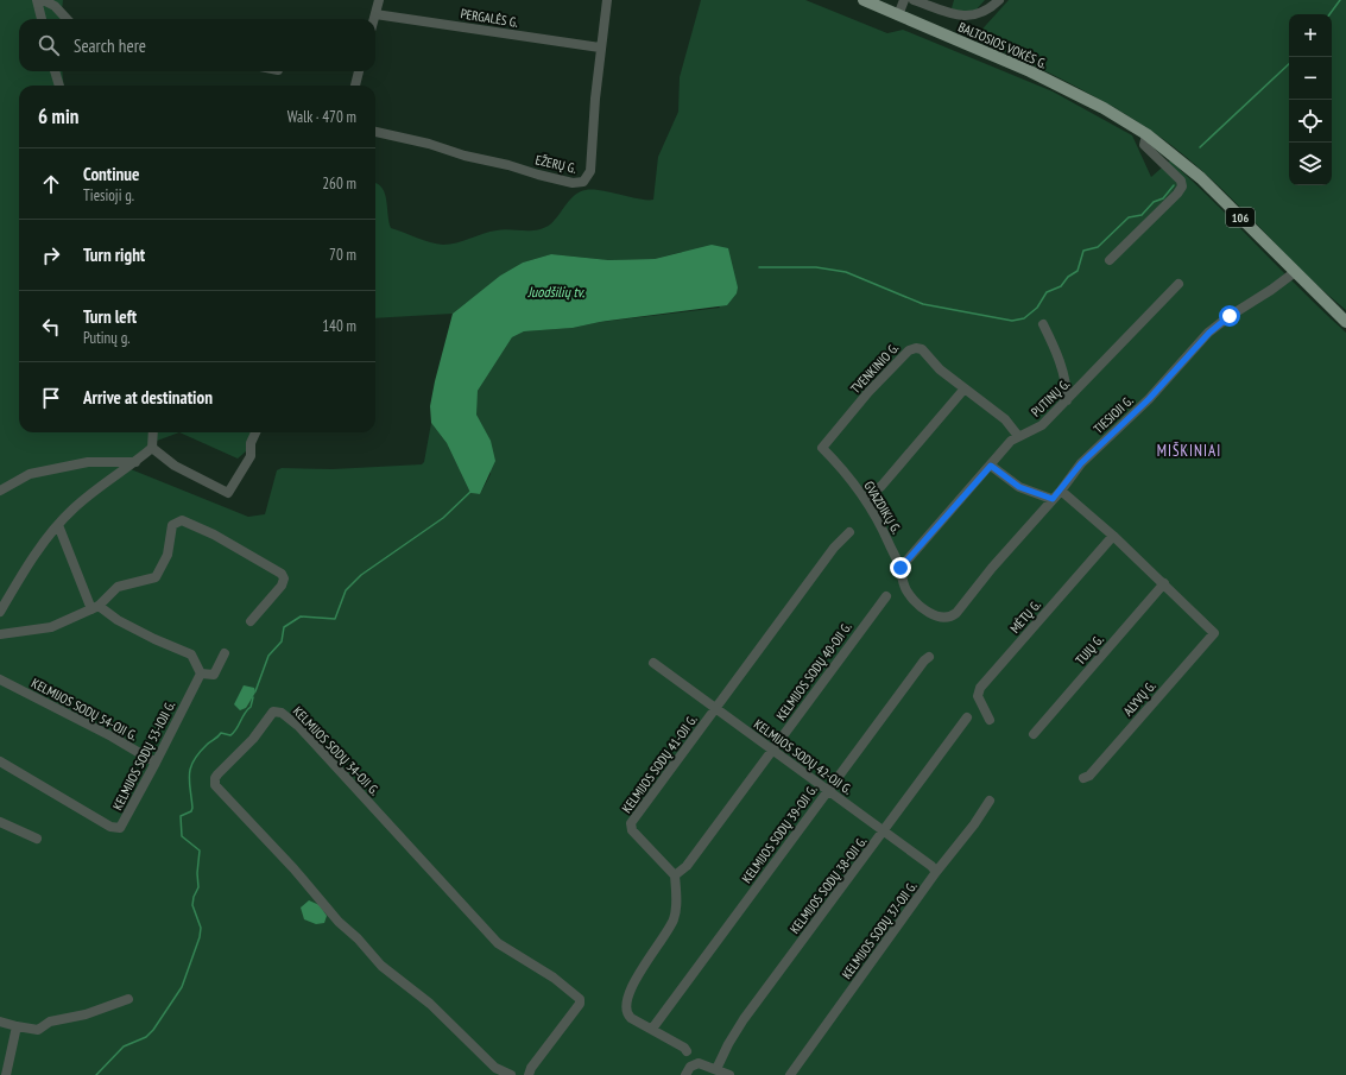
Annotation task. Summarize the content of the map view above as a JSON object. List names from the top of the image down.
{
  "streets": {
    "main road": ["BALTOSIOS VOKĖS G.", "106"],
    "street": [
      "PERGALĖS G.",
      "EŽERŲ G.",
      "TVENKINIO G.",
      "PUTINŲ G.",
      "TIESIOJI G.",
      "GVAZDIKŲ G.",
      "MĖTŲ G.",
      "TUJŲ G.",
      "KELMIJOS SODŲ 40-OJI G.",
      "ALYVŲ G.",
      "KELMIJOS SODŲ 54-OJI G.",
      "KELMIJOS SODŲ 34-OJI G.",
      "KELMIJOS SODŲ 53-IOJI G.",
      "KELMIJOS SODŲ 42-OJI G.",
      "KELMIJOS SODŲ 41-OJI G.",
      "KELMIJOS SODŲ 39-OJI G.",
      "KELMIJOS SODŲ 38-OJI G.",
      "KELMIJOS SODŲ 37-OJI G."
    ]
  },
  "crossings": [
    ["PERGALĖS G.", "EŽERŲ G."],
    ["BALTOSIOS VOKĖS G.", "106"],
    ["106", "TIESIOJI G."],
    ["TVENKINIO G.", "PUTINŲ G."],
    ["TVENKINIO G.", "GVAZDIKŲ G."],
    ["PUTINŲ G.", "GVAZDIKŲ G."],
    ["TIESIOJI G.", "GVAZDIKŲ G."],
    ["TUJŲ G.", "ALYVŲ G."],
    ["KELMIJOS SODŲ 40-OJI G.", "KELMIJOS SODŲ 42-OJI G."],
    ["KELMIJOS SODŲ 40-OJI G.", "KELMIJOS SODŲ 41-OJI G."],
    ["KELMIJOS SODŲ 54-OJI G.", "KELMIJOS SODŲ 53-IOJI G."],
    ["KELMIJOS SODŲ 42-OJI G.", "KELMIJOS SODŲ 41-OJI G."],
    ["KELMIJOS SODŲ 42-OJI G.", "KELMIJOS SODŲ 39-OJI G."],
    ["KELMIJOS SODŲ 42-OJI G.", "KELMIJOS SODŲ 38-OJI G."],
    ["KELMIJOS SODŲ 42-OJI G.", "KELMIJOS SODŲ 37-OJI G."]
  ],
  "districts": ["MIŠKINIAI"],
  "water": ["Juodšilių tv."],
  "page": {
    "map_buttons": ["+", "−"],
    "search": "Search here",
    "heading": ["6 min", "Walk · 470 m"],
    "list": [
      ["Continue", "Tiesioji g.", "260 m"],
      ["Turn right", "70 m"],
      ["Turn left", "Putinų g.", "140 m"],
      "Arrive at destination"
    ]
  }
}
